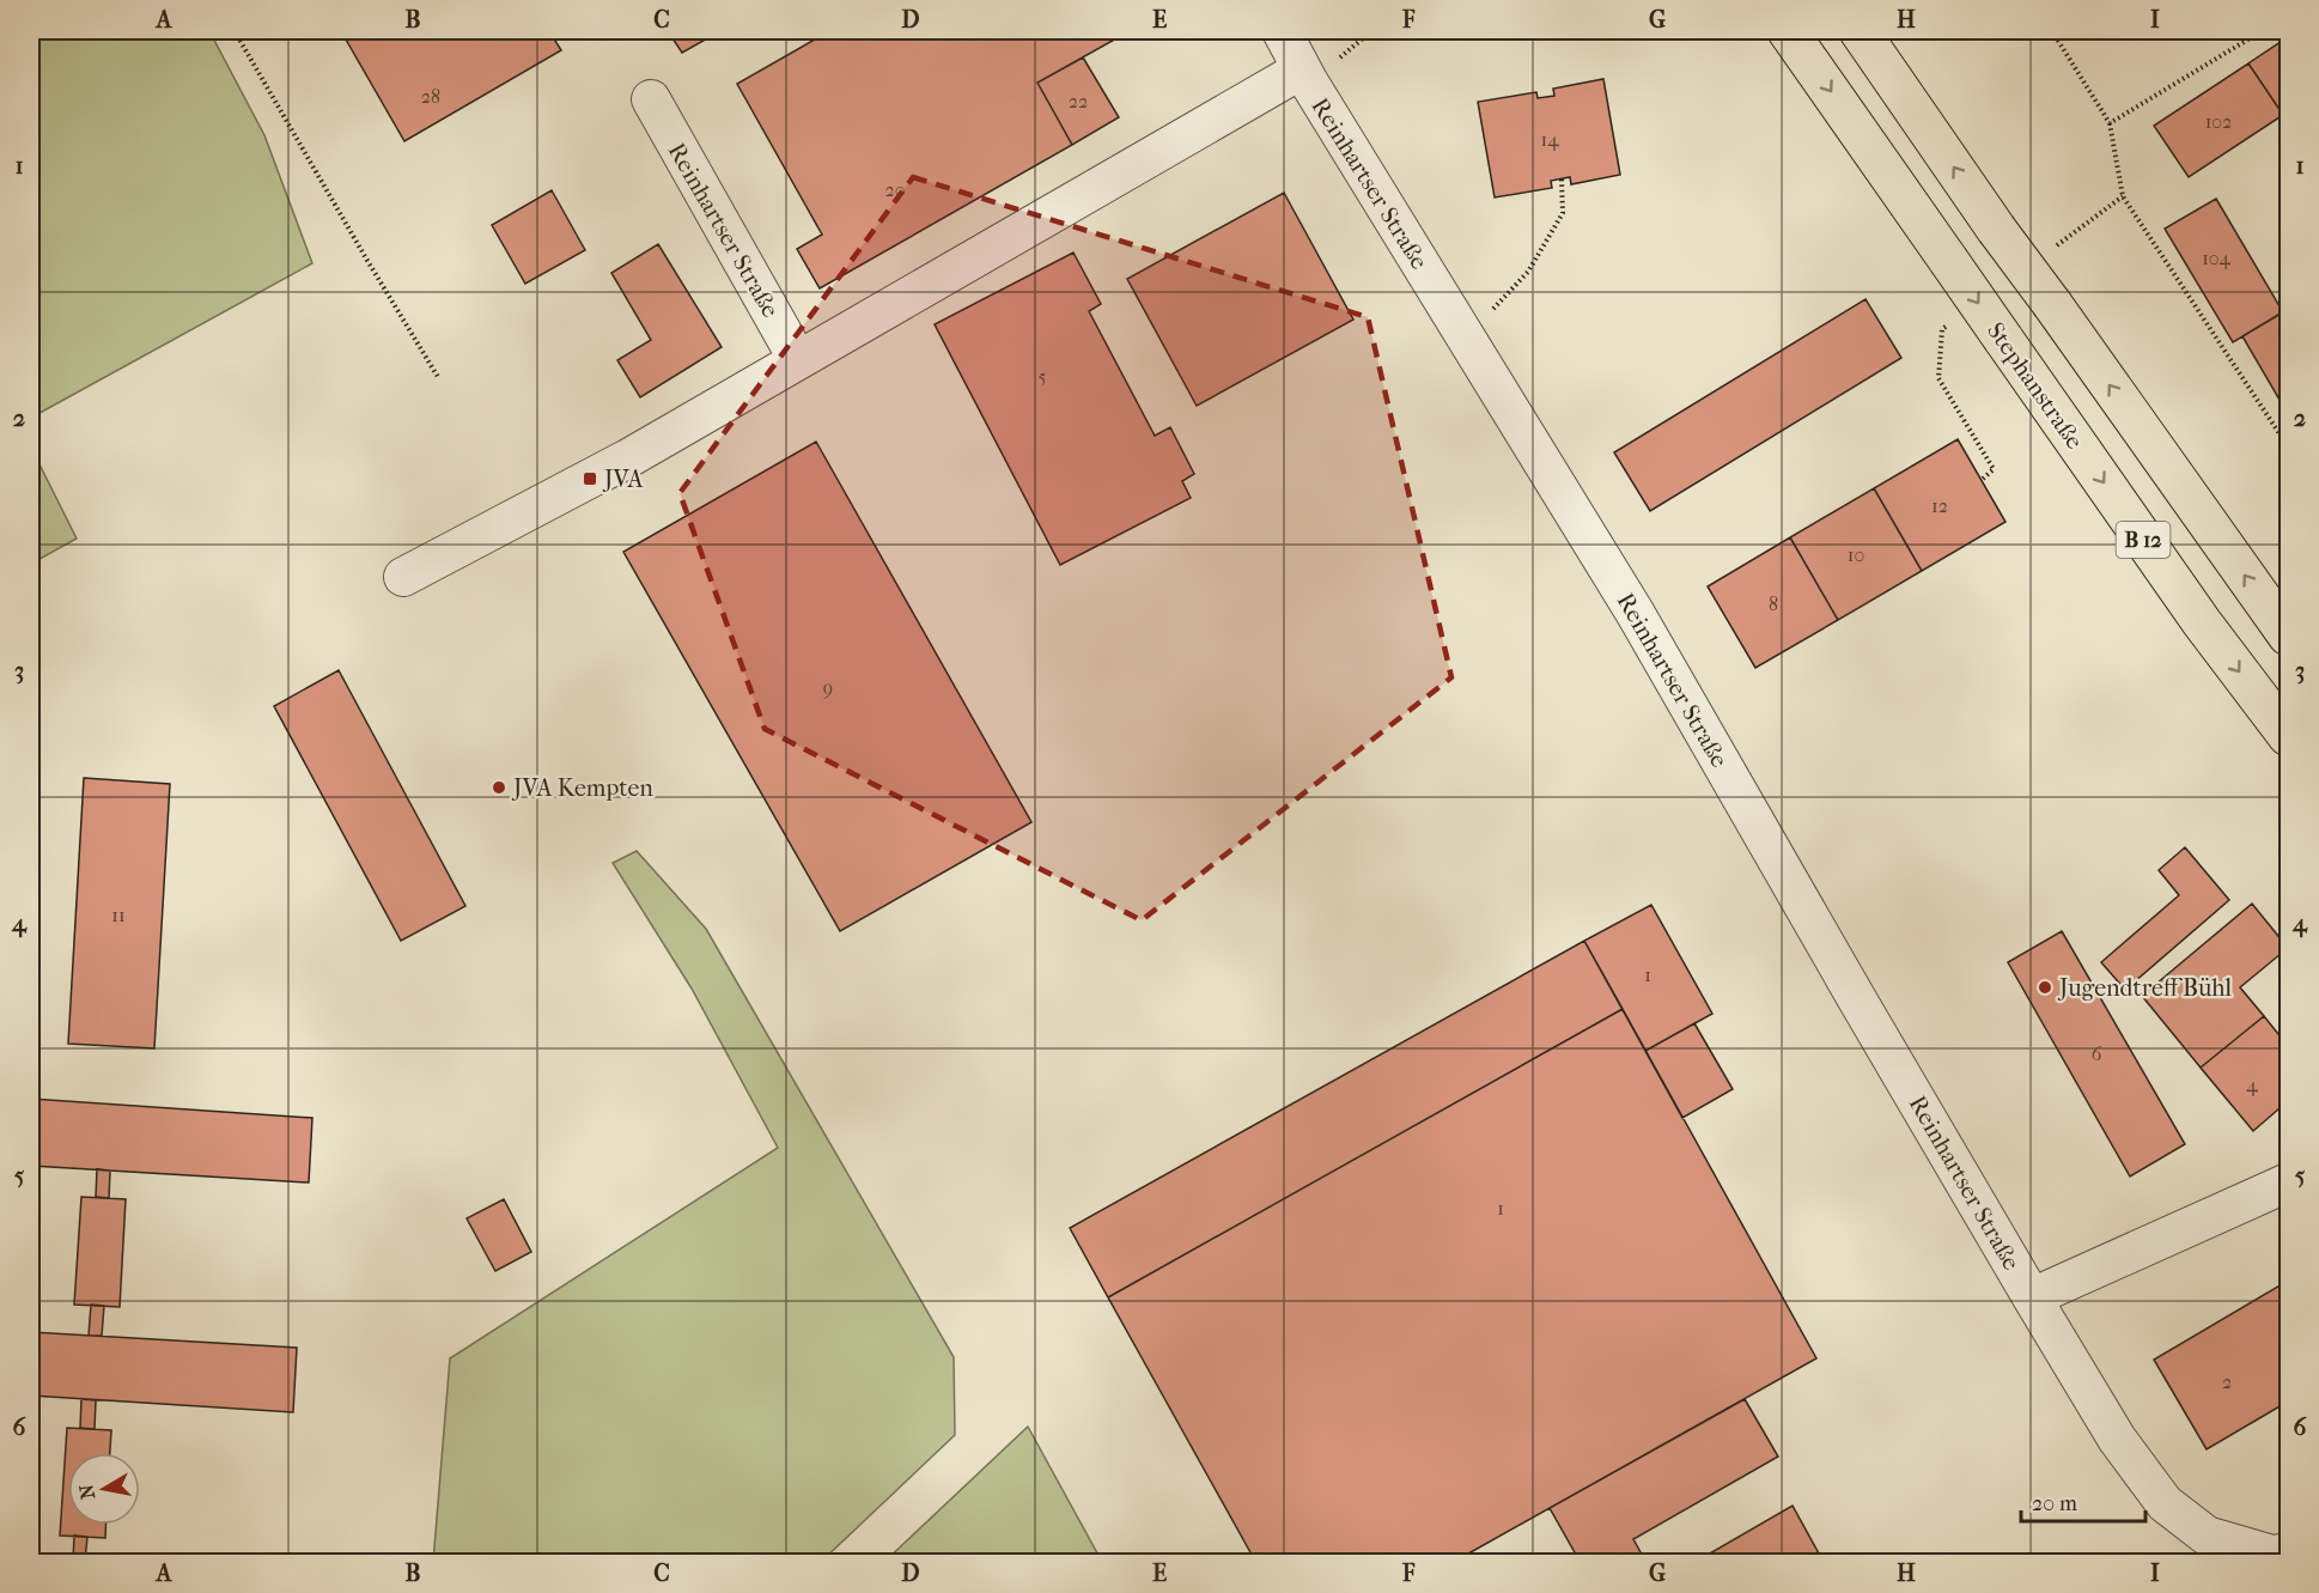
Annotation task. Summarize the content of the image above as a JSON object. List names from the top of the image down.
{
  "streets": {
    "main road": ["Stephanstraße", "B 12"],
    "street": ["Reinhartser Straße"]
  },
  "places": {
    "transit": ["JVA"],
    "other": ["JVA Kempten", "Jugendtreff Bühl"]
  },
  "house_numbers": [
    "28",
    "22",
    "102",
    "14",
    "20",
    "104",
    "5",
    "12",
    "10",
    "8",
    "9",
    "11",
    "1",
    "6",
    "4",
    "1",
    "2"
  ],
  "scale_bar": "20 m",
  "north": "left",
  "grid": {
    "columns": [
      "A",
      "B",
      "C",
      "D",
      "E",
      "F",
      "G",
      "H",
      "I"
    ],
    "rows": [
      "1",
      "2",
      "3",
      "4",
      "5",
      "6"
    ]
  }
}
